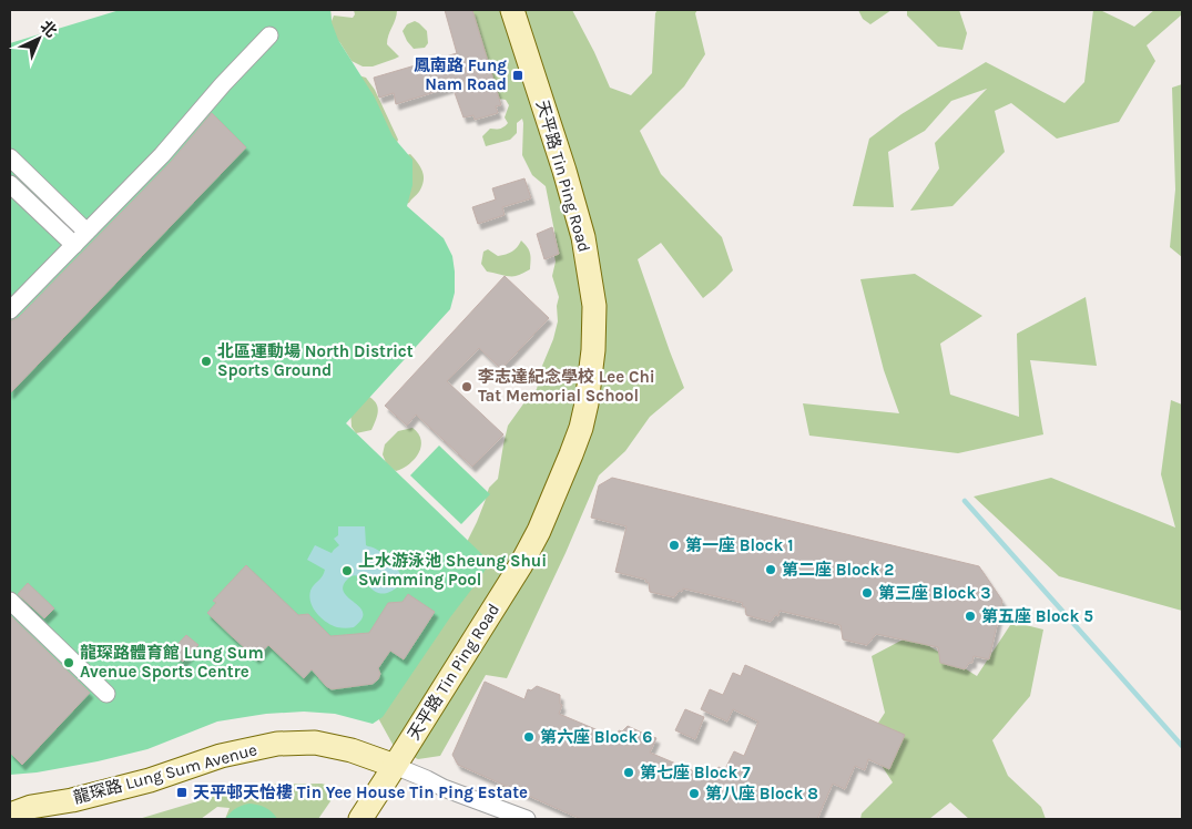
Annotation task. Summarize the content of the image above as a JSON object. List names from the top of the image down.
{
  "streets": {
    "street": ["天平路 Tin Ping Road", "龍琛路 Lung Sum Avenue"]
  },
  "crossings": [
    ["天平路 Tin Ping Road", "龍琛路 Lung Sum Avenue"]
  ],
  "places": {
    "transit": ["鳳南路 Fung Nam Road", "天平邨天怡樓 Tin Yee House Tin Ping Estate"],
    "other": [
      "北區運動場 North District Sports Ground",
      "李志達紀念學校 Lee Chi Tat Memorial School",
      "第一座 Block 1",
      "第二座 Block 2",
      "上水游泳池 Sheung Shui Swimming Pool",
      "第三座 Block 3",
      "第五座 Block 5",
      "龍琛路體育館 Lung Sum Avenue Sports Centre",
      "第六座 Block 6",
      "第七座 Block 7",
      "第八座 Block 8"
    ]
  },
  "north": "top right"
}
